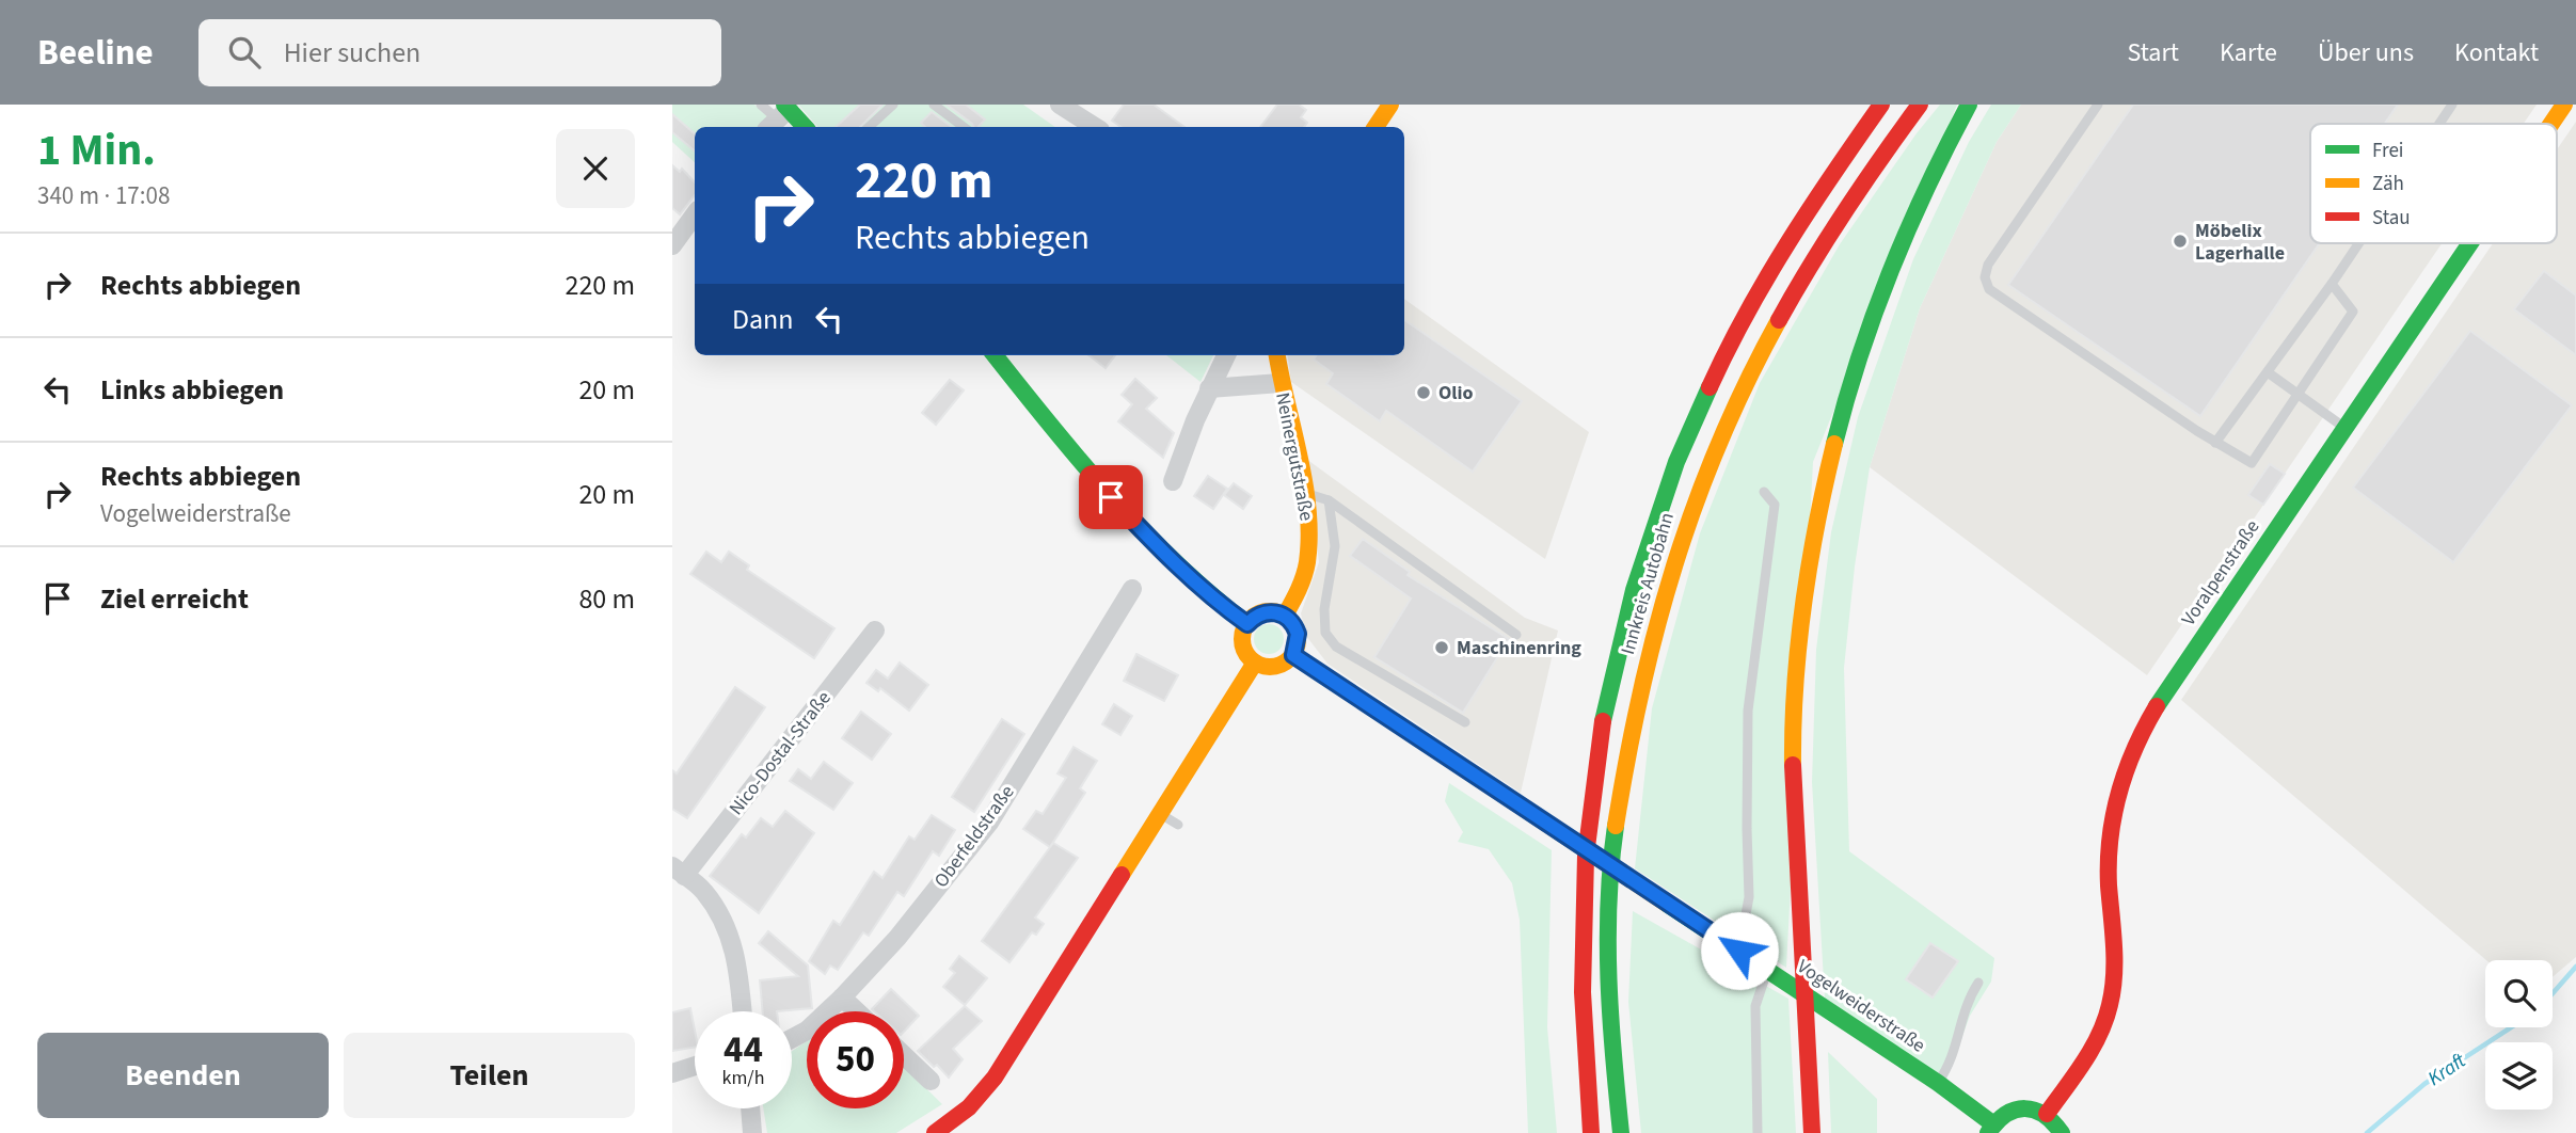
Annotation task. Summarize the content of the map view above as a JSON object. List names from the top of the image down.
{
  "streets": {
    "main road": [
      "Neinergutstraße",
      "Voralpenstraße",
      "Innkreis Autobahn",
      "Vogelweiderstraße"
    ],
    "street": ["Nico-Dostal-Straße", "Oberfeldstraße"]
  },
  "crossings": [
    ["Neinergutstraße", "Vogelweiderstraße"]
  ],
  "water": ["Kraft"],
  "places": ["Möbelix Lagerhalle", "Olio", "Maschinenring"],
  "legend": ["Frei", "Zäh", "Stau"],
  "page": {
    "header": "Beeline",
    "search": "Hier suchen",
    "nav": [
      "Start",
      "Karte",
      "Über uns",
      "Kontakt"
    ],
    "heading": ["1 Min.", "340 m · 17:08"],
    "turn": ["220 m", "Rechts abbiegen"],
    "list": [
      {
        "name": "Rechts abbiegen",
        "value": "220 m"
      },
      {
        "name": "Links abbiegen",
        "value": "20 m"
      },
      {
        "name": "Rechts abbiegen",
        "note": "Vogelweiderstraße",
        "value": "20 m"
      },
      {
        "name": "Ziel erreicht",
        "value": "80 m"
      }
    ],
    "then": "Dann",
    "speed": "44 km/h",
    "limit": "50",
    "buttons": ["Beenden", "Teilen"]
  }
}
